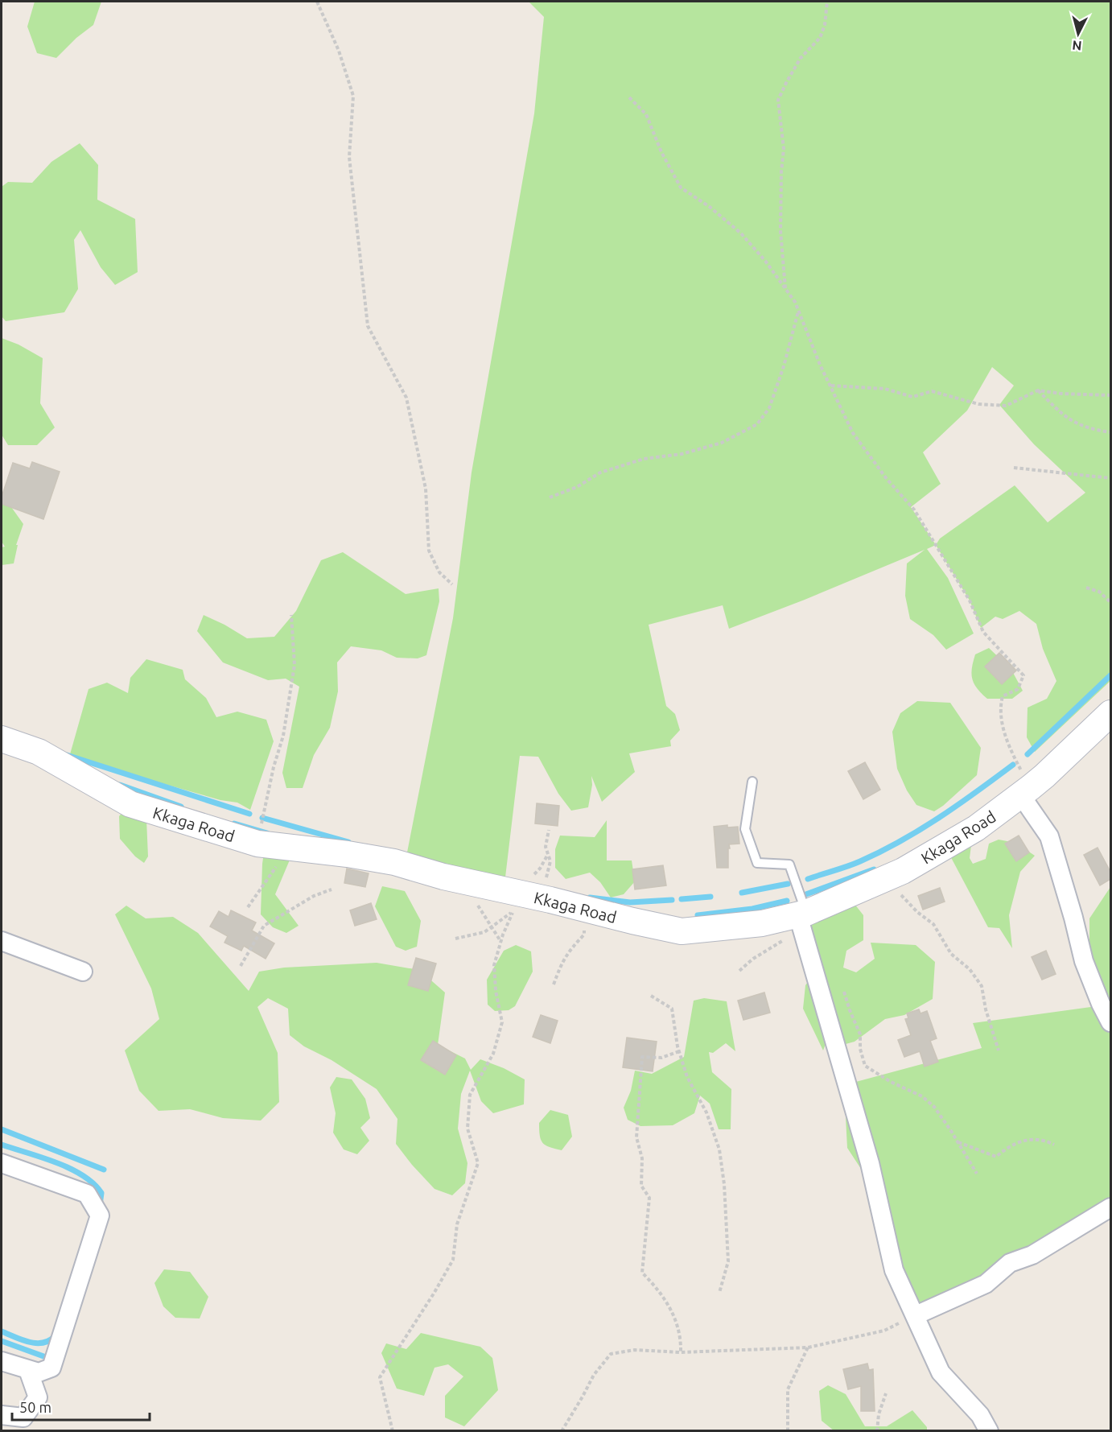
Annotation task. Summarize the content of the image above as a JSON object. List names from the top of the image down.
{
  "streets": {
    "street": ["Kkaga Road"]
  },
  "scale_bar": "50 m",
  "north": "bottom"
}
